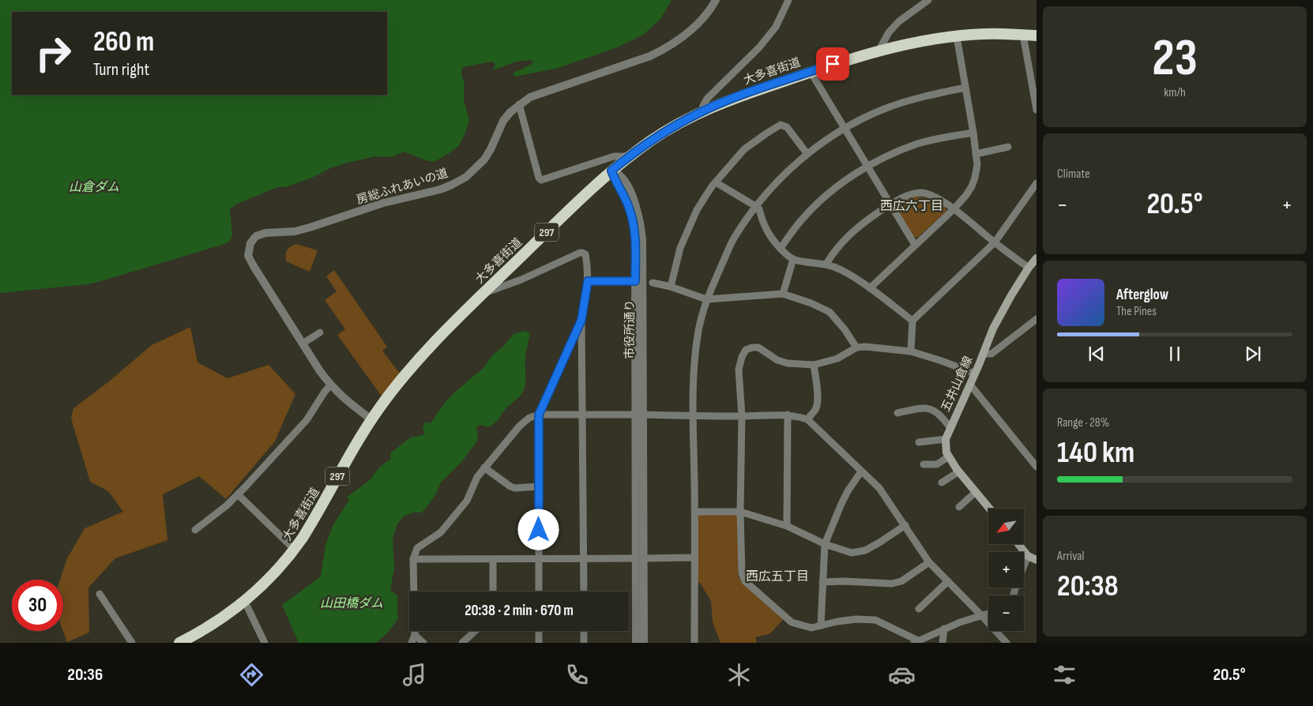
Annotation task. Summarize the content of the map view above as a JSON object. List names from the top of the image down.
{
  "streets": {
    "highway": ["大多喜街道", "297"],
    "main road": ["五井山倉線"],
    "street": ["房総ふれあいの道", "市役所通り"]
  },
  "crossings": [
    ["大多喜街道", "房総ふれあいの道"],
    ["大多喜街道", "市役所通り"]
  ],
  "districts": ["西広六丁目", "西広五丁目"],
  "water": ["山倉ダム", "山田橋ダム"],
  "north": "bottom left",
  "page": {
    "tile": [
      ["23", "km/h"],
      "Climate",
      ["Range · 28%", "140 km"],
      ["Arrival", "20:38"]
    ],
    "turn": ["260 m", "Turn right"],
    "heat": ["−", "20.5°", "+"],
    "song": ["Afterglow", "The Pines"],
    "map_buttons": ["+", "−"],
    "limit": "30",
    "trip": "20:38 · 2 min · 670 m",
    "tabs": ["20:36", "20.5°"]
  }
}
